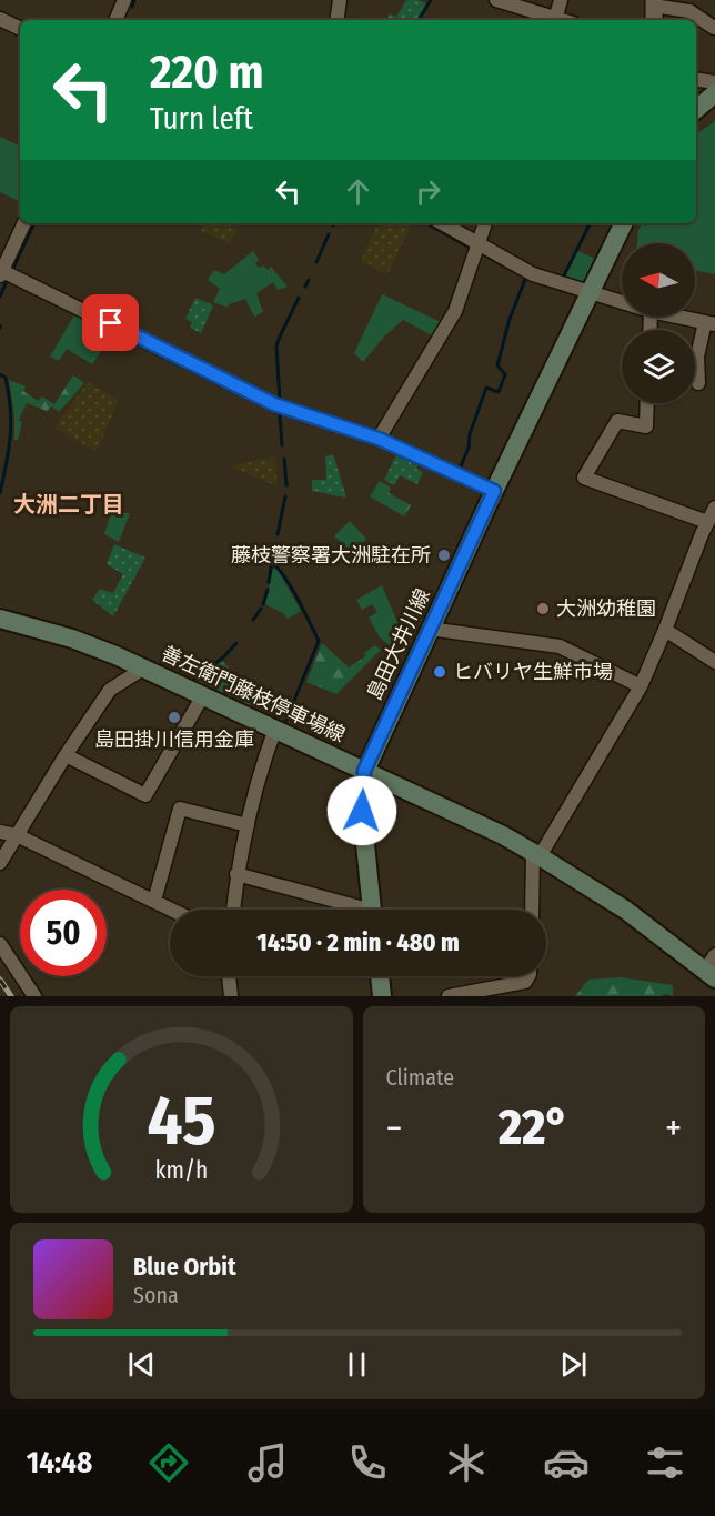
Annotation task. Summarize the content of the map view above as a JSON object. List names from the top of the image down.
{
  "streets": {
    "main road": ["島田大井川線", "善左衛門藤枝停車場線"]
  },
  "crossings": [
    ["島田大井川線", "善左衛門藤枝停車場線"]
  ],
  "districts": ["大洲二丁目"],
  "places": [
    "藤枝警察署大洲駐在所",
    "大洲幼稚園",
    "ヒバリヤ生鮮市場",
    "島田掛川信用金庫"
  ],
  "north": "left",
  "page": {
    "turn": ["220 m", "Turn left"],
    "limit": "50",
    "trip": "14:50 · 2 min · 480 m",
    "tile": "Climate",
    "heat": ["−", "22°", "+"],
    "song": ["Blue Orbit", "Sona"],
    "tabs": "14:48",
    "gauge": ["45", "km/h"]
  }
}
